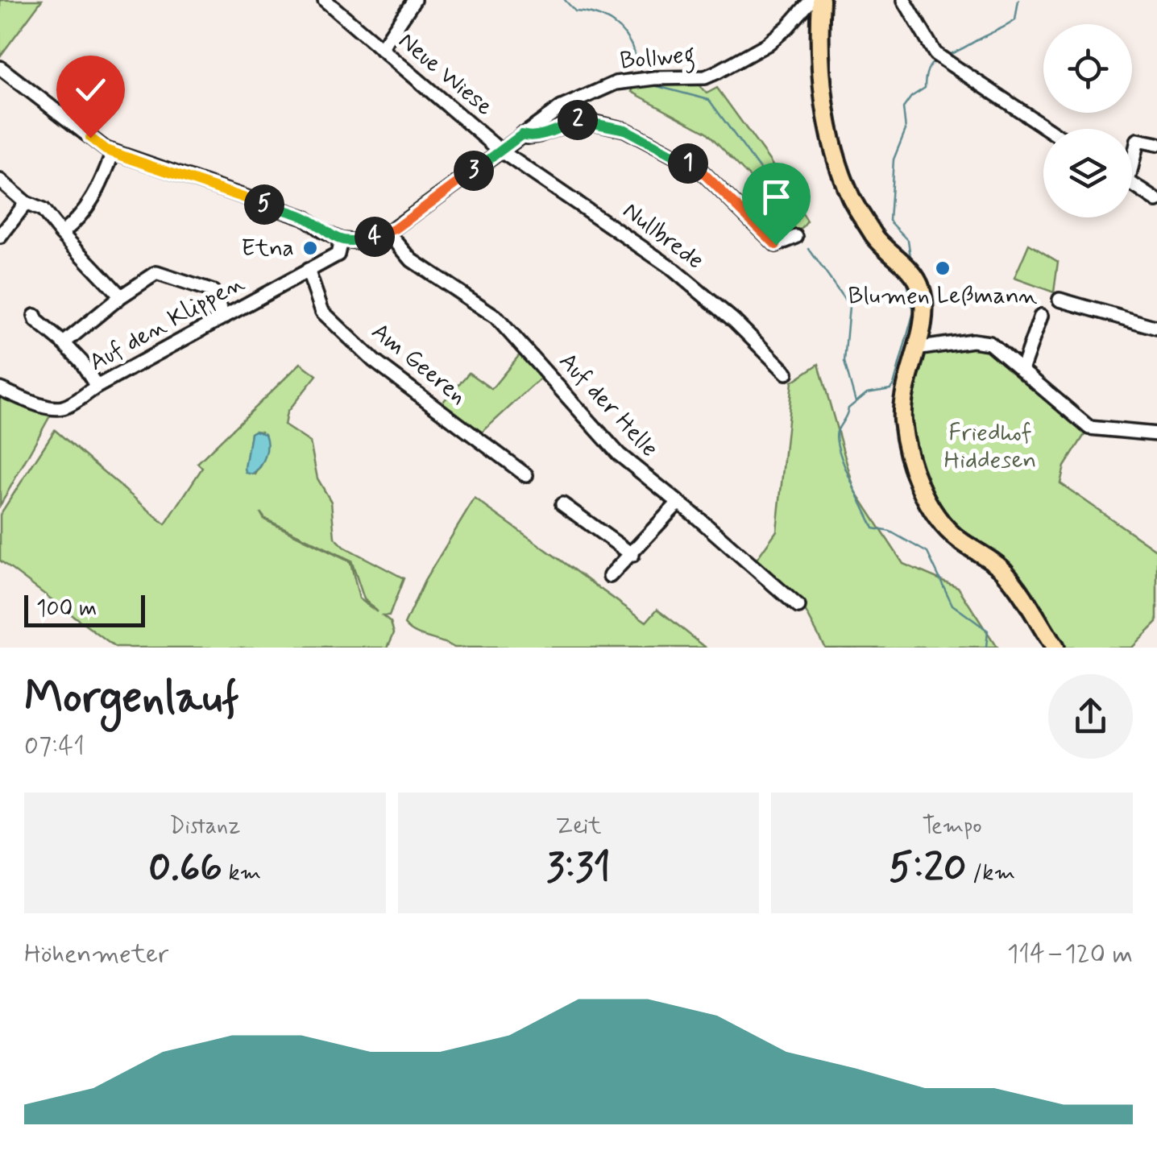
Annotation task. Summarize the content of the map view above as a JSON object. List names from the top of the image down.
{
  "streets": {
    "street": [
      "Bollweg",
      "Neue Wiese",
      "Nullbrede",
      "Auf den Klippen",
      "Am Geeren",
      "Auf der Helle"
    ]
  },
  "crossings": [
    ["Bollweg", "Neue Wiese"],
    ["Bollweg", "Nullbrede"],
    ["Bollweg", "Auf der Helle"],
    ["Neue Wiese", "Nullbrede"],
    ["Auf den Klippen", "Am Geeren"]
  ],
  "parks": ["Friedhof Hiddesen"],
  "places": ["Etna", "Blumen Leßmann"],
  "scale_bar": "100 m",
  "page": {
    "pins": [
      "2",
      "1",
      "3",
      "5",
      "4"
    ],
    "scale": "100 m",
    "heading": ["Morgenlauf", "07:41"],
    "stats": [
      ["Distanz", "0.66 km"],
      ["Zeit", "3:31"],
      ["Tempo", "5:20 /km"]
    ],
    "chart": ["Höhenmeter", "114–120 m"]
  }
}
